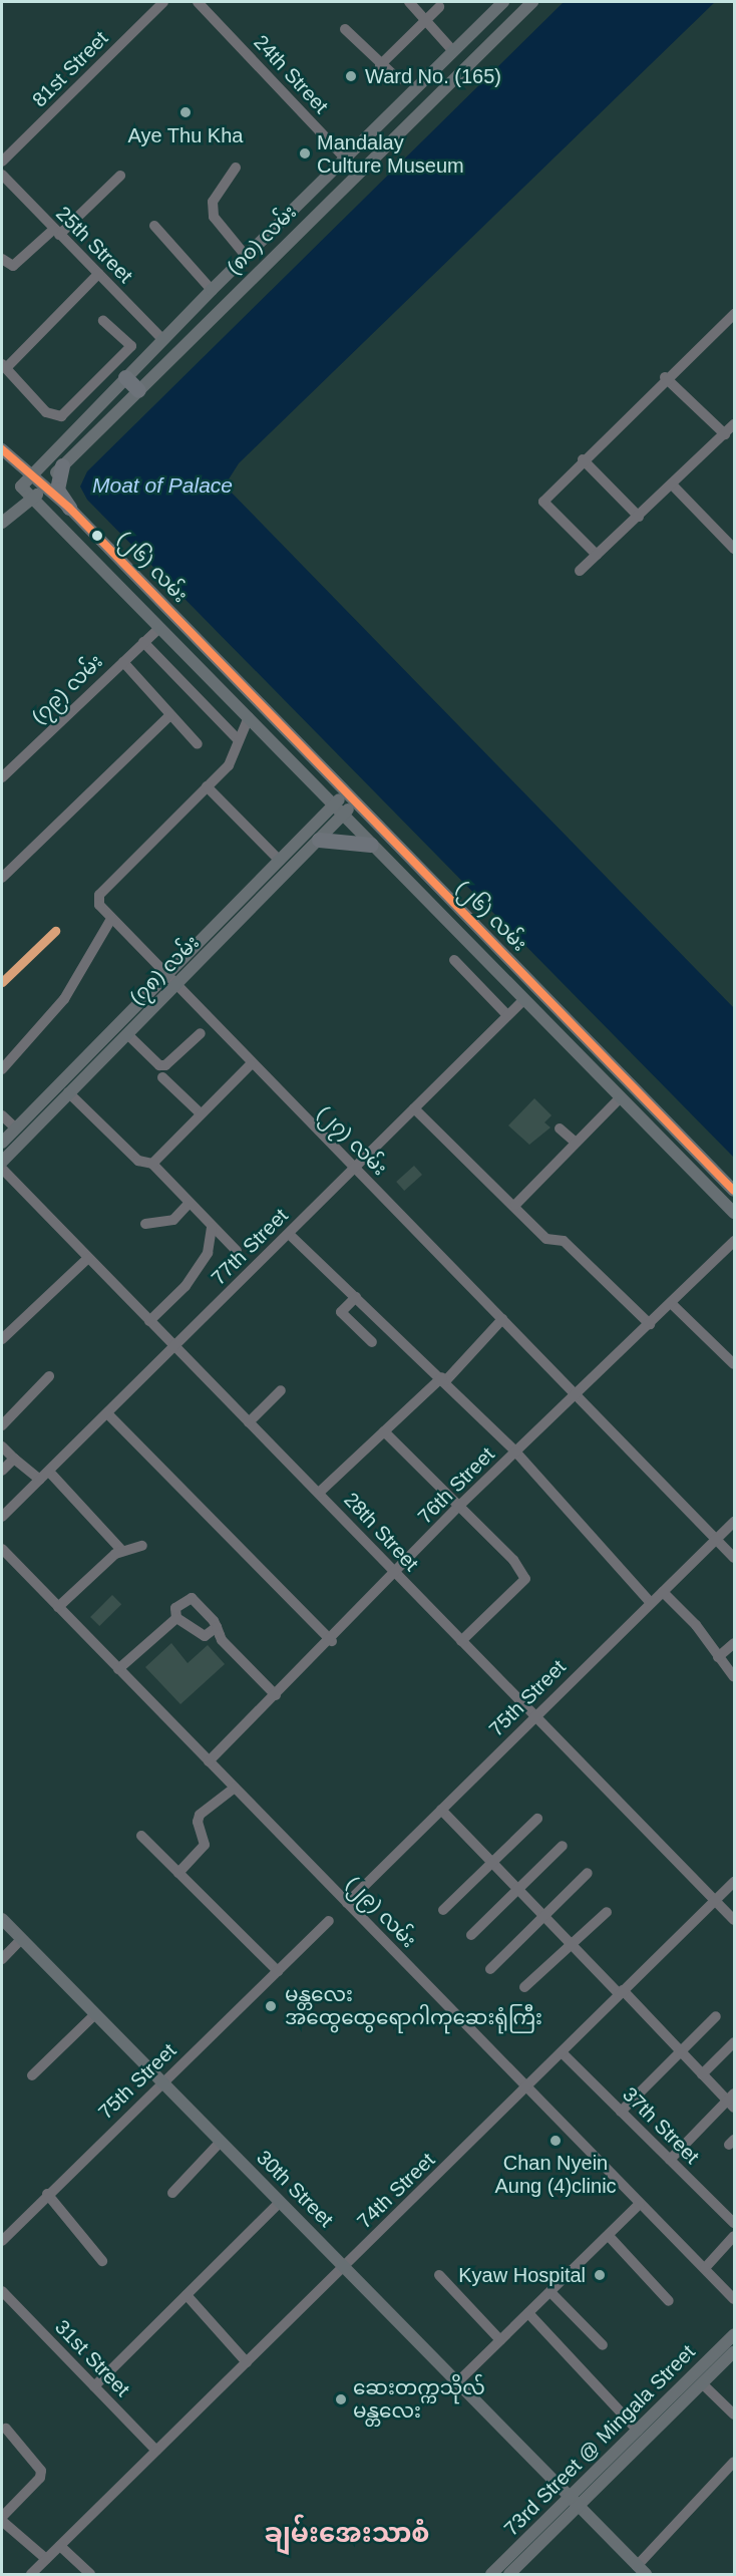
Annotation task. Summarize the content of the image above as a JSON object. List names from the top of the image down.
{
  "streets": {
    "main road": [
      "(၈၀) လမ်း",
      "(၂၆) လမ်း",
      "(၇၈) လမ်း",
      "30th Street",
      "73rd Street @ Mingala Street"
    ],
    "street": [
      "81st Street",
      "24th Street",
      "25th Street",
      "(၇၉) လမ်း",
      "(၂၇) လမ်း",
      "77th Street",
      "76th Street",
      "28th Street",
      "75th Street",
      "(၂၉) လမ်း",
      "37th Street",
      "74th Street",
      "31st Street"
    ]
  },
  "crossings": [
    ["24th Street", "(၈၀) လမ်း"],
    ["(၈၀) လမ်း", "25th Street"],
    ["(၈၀) လမ်း", "(၂၆) လမ်း"],
    ["(၂၆) လမ်း", "(၇၉) လမ်း"],
    ["(၂၆) လမ်း", "(၇၈) လမ်း"],
    ["(၂၆) လမ်း", "(၂၇) လမ်း"],
    ["(၂၆) လမ်း", "77th Street"],
    ["(၇၈) လမ်း", "(၂၇) လမ်း"],
    ["(၂၇) လမ်း", "77th Street"],
    ["(၂၇) လမ်း", "76th Street"],
    ["(၂၇) လမ်း", "75th Street"],
    ["77th Street", "28th Street"],
    ["76th Street", "28th Street"],
    ["76th Street", "(၂၉) လမ်း"],
    ["28th Street", "75th Street"],
    ["28th Street", "74th Street"],
    ["75th Street", "(၂၉) လမ်း"],
    ["75th Street", "30th Street"],
    ["(၂၉) လမ်း", "74th Street"],
    ["37th Street", "74th Street"],
    ["30th Street", "74th Street"],
    ["30th Street", "73rd Street @ Mingala Street"],
    ["74th Street", "31st Street"]
  ],
  "districts": ["ချမ်းအေးသာစံ"],
  "water": ["Moat of Palace"],
  "places": [
    "Ward No. (165)",
    "Aye Thu Kha",
    "Mandalay Culture Museum",
    "မန္တလေး အထွေထွေရောဂါကုဆေးရုံကြီး",
    "Chan Nyein Aung (4)clinic",
    "Kyaw Hospital",
    "ဆေးတက္ကသိုလ် မန္တလေး"
  ]
}
